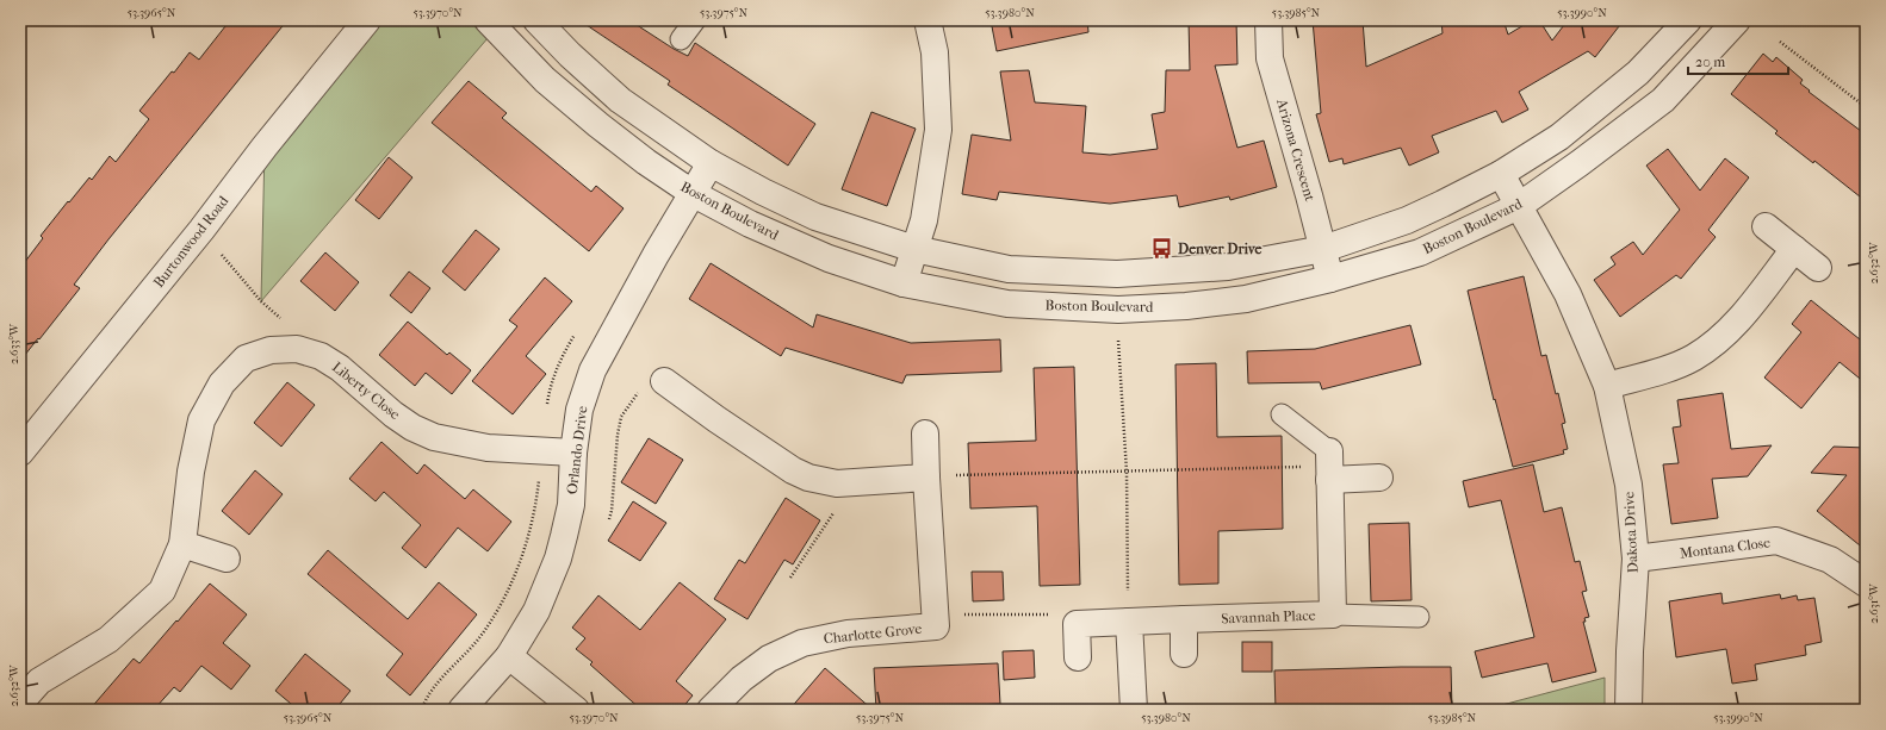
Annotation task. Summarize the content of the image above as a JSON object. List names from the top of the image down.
{
  "streets": {
    "street": [
      "Arizona Crescent",
      "Boston Boulevard",
      "Burtonwood Road",
      "Liberty Close",
      "Orlando Drive",
      "Dakota Drive",
      "Montana Close",
      "Savannah Place",
      "Charlotte Grove"
    ]
  },
  "crossings": [
    ["Arizona Crescent", "Boston Boulevard"],
    ["Boston Boulevard", "Orlando Drive"],
    ["Boston Boulevard", "Dakota Drive"],
    ["Liberty Close", "Orlando Drive"],
    ["Dakota Drive", "Montana Close"]
  ],
  "places": {
    "bus stop": ["Denver Drive"]
  },
  "scale_bar": "20 m",
  "coordinates": [
    "53.3965°N",
    "53.3970°N",
    "53.3975°N",
    "53.3980°N",
    "53.3985°N",
    "53.3990°N",
    "2.632°W",
    "2.633°W",
    "2.631°W"
  ]
}
